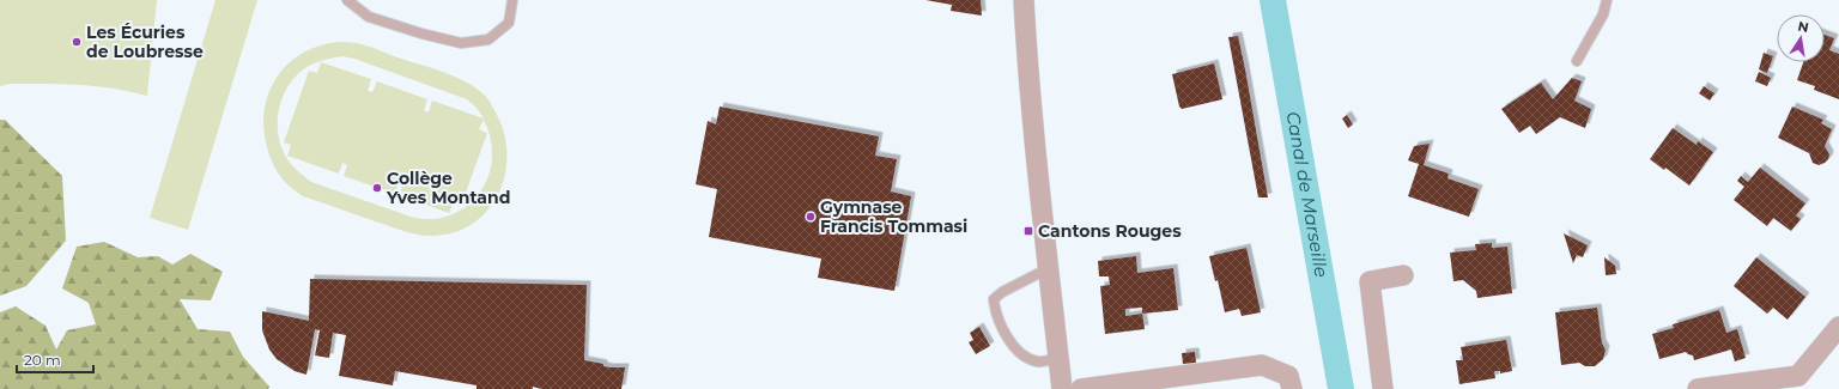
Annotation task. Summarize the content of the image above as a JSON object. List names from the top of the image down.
{
  "water": ["Canal de Marseille"],
  "places": {
    "other": ["Les Écuries de Loubresse", "Collège Yves Montand", "Gymnase Francis Tommasi"],
    "transit": ["Cantons Rouges"]
  },
  "scale_bar": "20 m",
  "north": "top"
}
